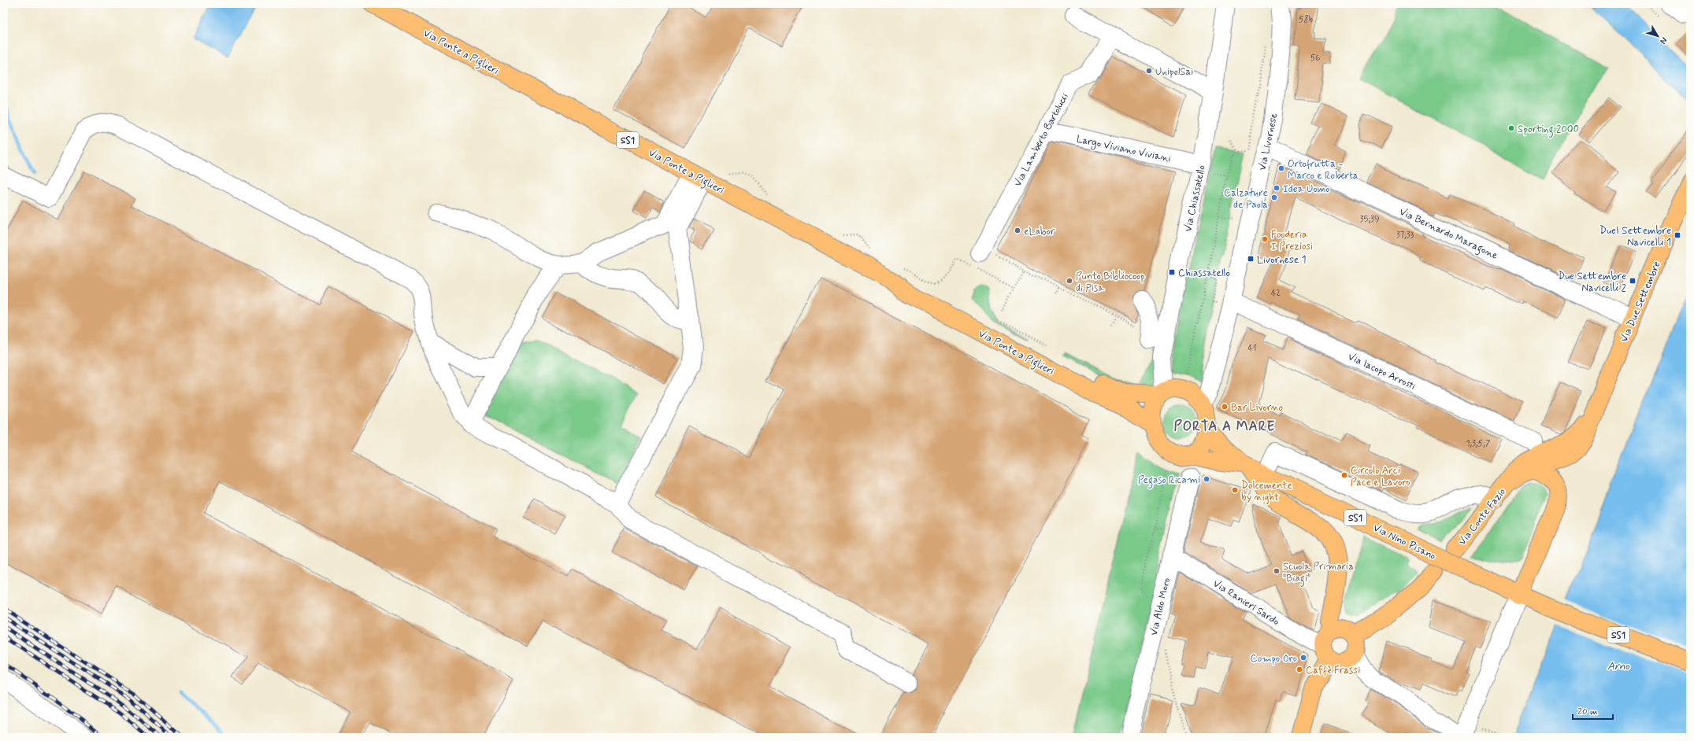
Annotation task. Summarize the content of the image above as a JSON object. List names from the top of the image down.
{
  "streets": {
    "main road": [
      "Via Ponte a Piglieri",
      "SS1",
      "Via Due Settembre",
      "Via Conte Fazio",
      "Via Nino Pisano"
    ],
    "street": [
      "Via Lamberto Bartolucci",
      "Via Livornese",
      "Largo Viviano Viviani",
      "Via Chiassatello",
      "Via Bernardo Maragone",
      "Via Iacopo Arrosti",
      "Via Ranieri Sardo",
      "Via Aldo Moro"
    ]
  },
  "crossings": [
    ["Via Ponte a Piglieri", "SS1"],
    ["Via Ponte a Piglieri", "Via Livornese"],
    ["Via Ponte a Piglieri", "Via Chiassatello"],
    ["Via Ponte a Piglieri", "Via Nino Pisano"],
    ["Via Lamberto Bartolucci", "Largo Viviano Viviani"],
    ["SS1", "Via Livornese"],
    ["SS1", "Via Chiassatello"],
    ["SS1", "Via Nino Pisano"],
    ["Via Livornese", "Via Chiassatello"],
    ["Via Livornese", "Via Bernardo Maragone"],
    ["Via Livornese", "Via Iacopo Arrosti"],
    ["Via Livornese", "Via Nino Pisano"],
    ["Largo Viviano Viviani", "Via Chiassatello"],
    ["Via Chiassatello", "Via Nino Pisano"],
    ["Via Bernardo Maragone", "Via Due Settembre"],
    ["Via Due Settembre", "Via Conte Fazio"],
    ["Via Ranieri Sardo", "Via Aldo Moro"]
  ],
  "districts": ["PORTA A MARE"],
  "water": ["Arno"],
  "places": {
    "other": [
      "UnipolSai",
      "Sporting 2000",
      "Ortofrutta - Marco e Roberta",
      "Idea Uomo",
      "Calzature de Paola",
      "eLabor",
      "Fooderia I Preziosi",
      "Punto Bibliocoop di Pisa",
      "Bar Livorno",
      "Circolo Arci Pace e Lavoro",
      "Pegaso Ricami",
      "Dolcemente by night",
      "Scuola Primaria \"Biagi\"",
      "Compo Oro",
      "Caffè Frassi"
    ],
    "transit": [
      "DueI Settembre Navicelli 1",
      "Livornese 1",
      "Chiassatello",
      "Due Settembre Navicelli 2"
    ]
  },
  "house_numbers": [
    "58b",
    "56",
    "35;39",
    "37;33",
    "42",
    "41",
    "1;3;5;7"
  ],
  "scale_bar": "20 m",
  "north": "bottom right"
}
